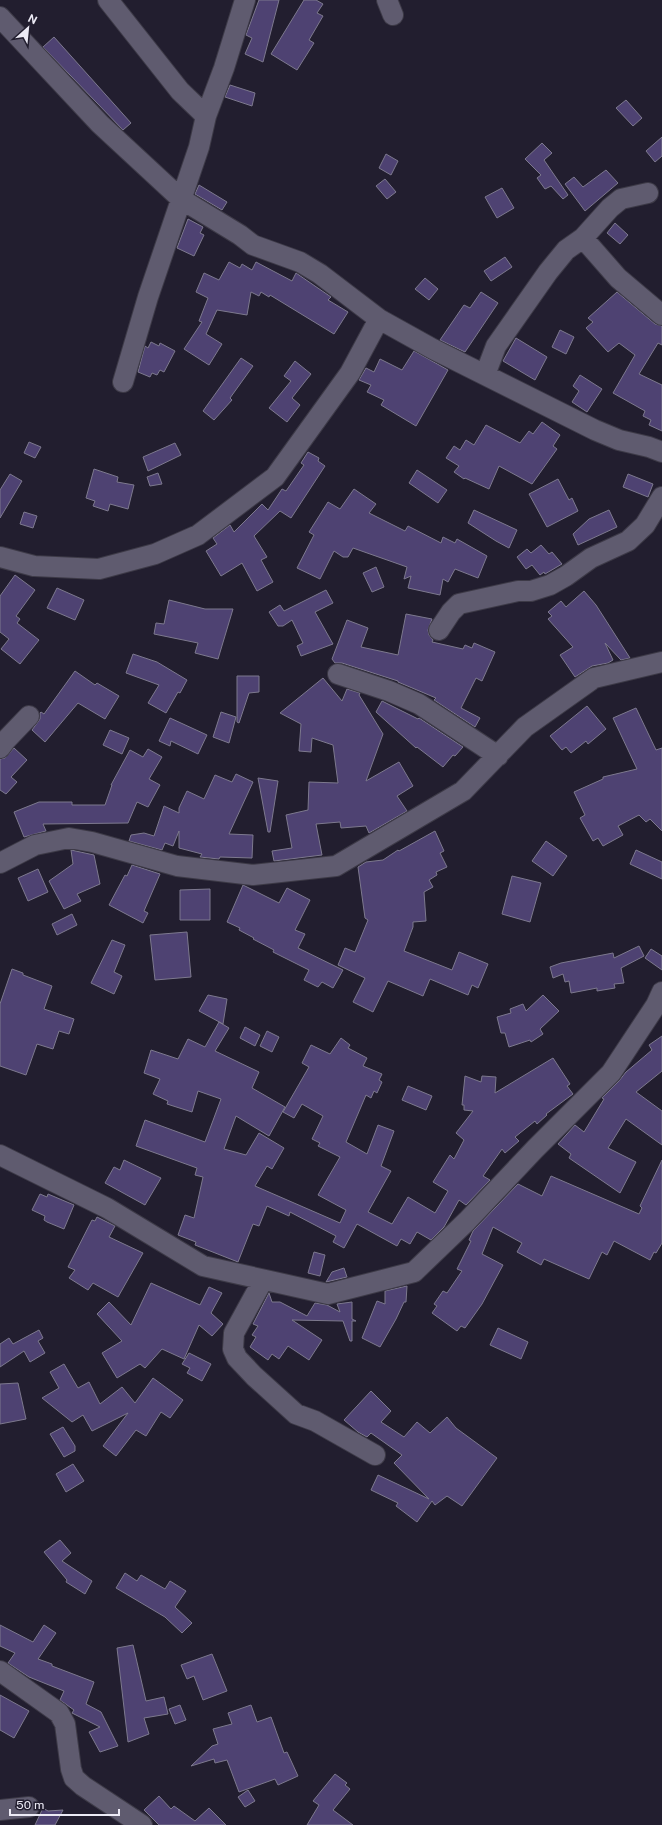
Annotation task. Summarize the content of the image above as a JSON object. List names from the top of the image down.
{
  "scale_bar": "50 m",
  "north": "top right"
}
